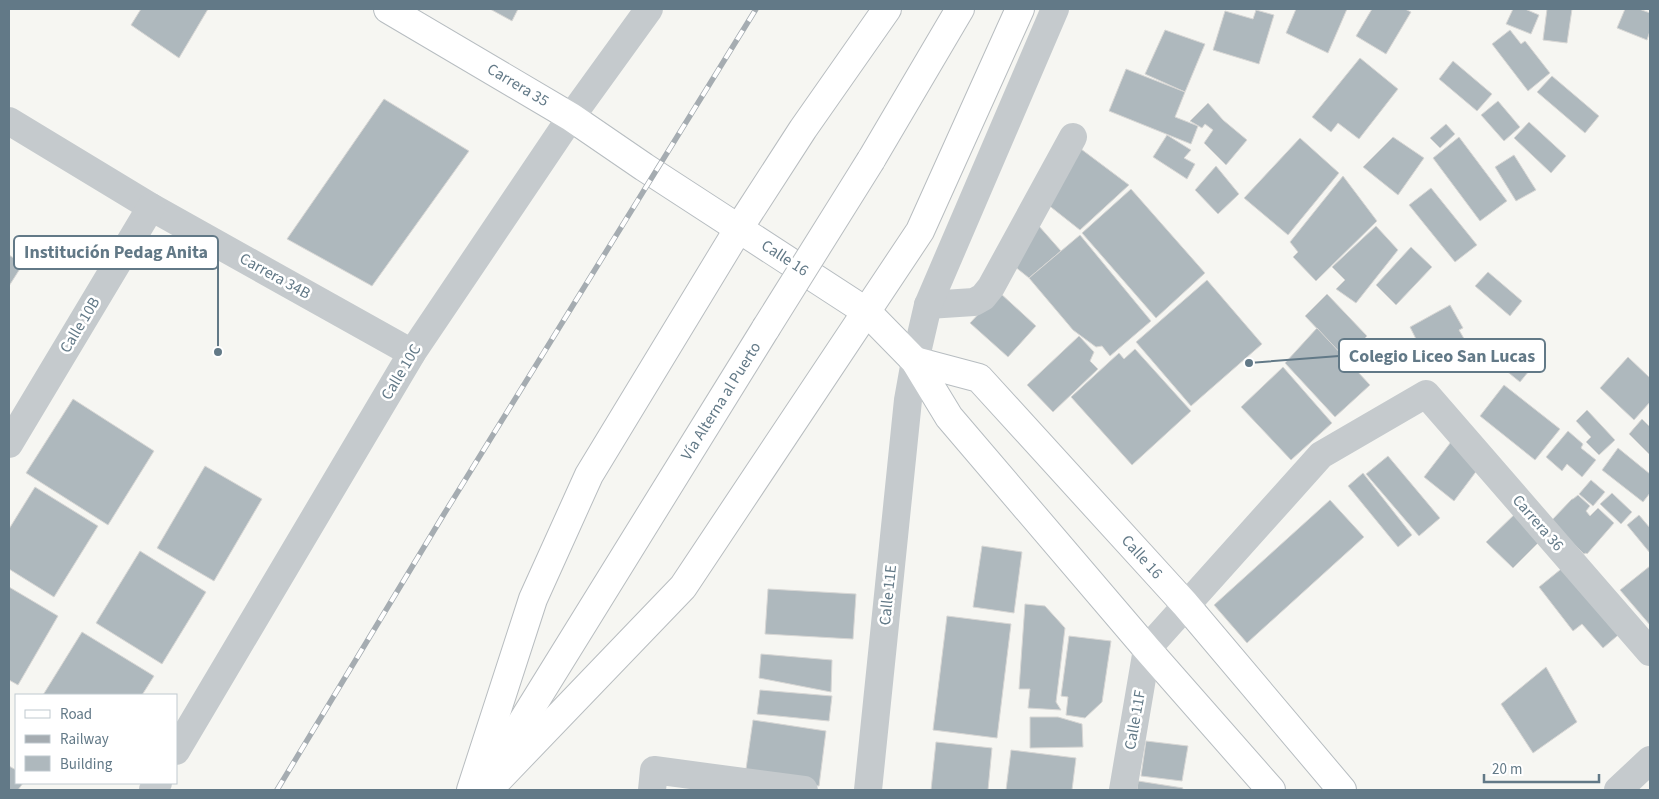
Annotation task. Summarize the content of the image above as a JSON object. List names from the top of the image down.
{
  "streets": {
    "main road": ["Carrera 35", "Calle 16", "Vía Alterna al Puerto"],
    "street": [
      "Carrera 34B",
      "Calle 10B",
      "Calle 10C",
      "Carrera 36",
      "Calle 11E",
      "Calle 11F"
    ]
  },
  "crossings": [
    ["Carrera 35", "Calle 16"],
    ["Carrera 35", "Calle 10C"],
    ["Calle 16", "Carrera 36"],
    ["Calle 16", "Calle 11E"],
    ["Calle 16", "Calle 11F"],
    ["Carrera 34B", "Calle 10B"],
    ["Carrera 34B", "Calle 10C"]
  ],
  "places": ["Institución Pedag Anita", "Colegio Liceo San Lucas"],
  "legend": ["Road", "Railway", "Building"],
  "scale_bar": "20 m"
}
